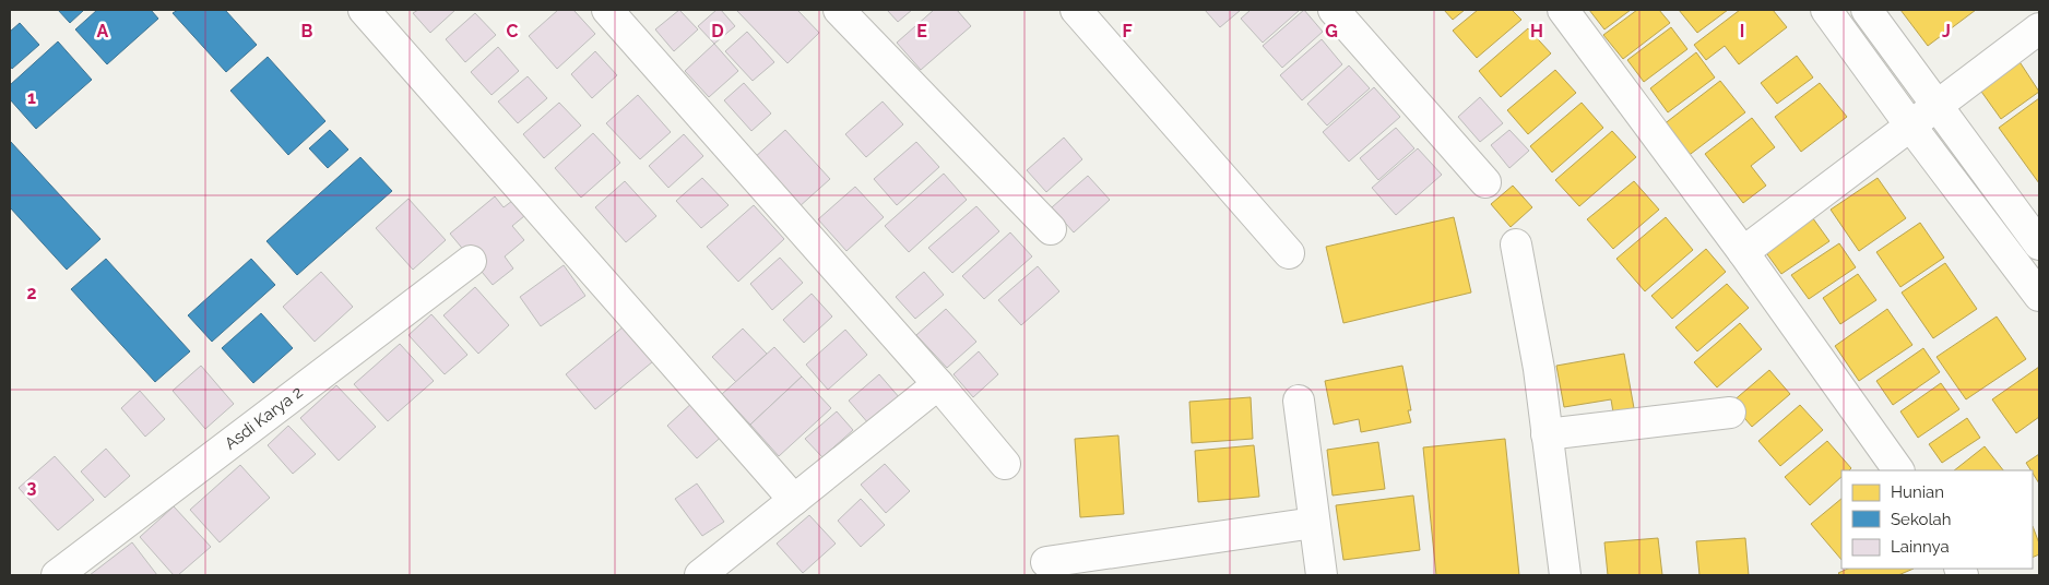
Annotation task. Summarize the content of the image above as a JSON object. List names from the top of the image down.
{
  "streets": {
    "street": ["Asdi Karya 2"]
  },
  "legend": ["Hunian", "Sekolah", "Lainnya"],
  "grid": {
    "columns": [
      "A",
      "B",
      "C",
      "D",
      "E",
      "F",
      "G",
      "H",
      "I",
      "J"
    ],
    "rows": ["1", "2", "3"]
  }
}
